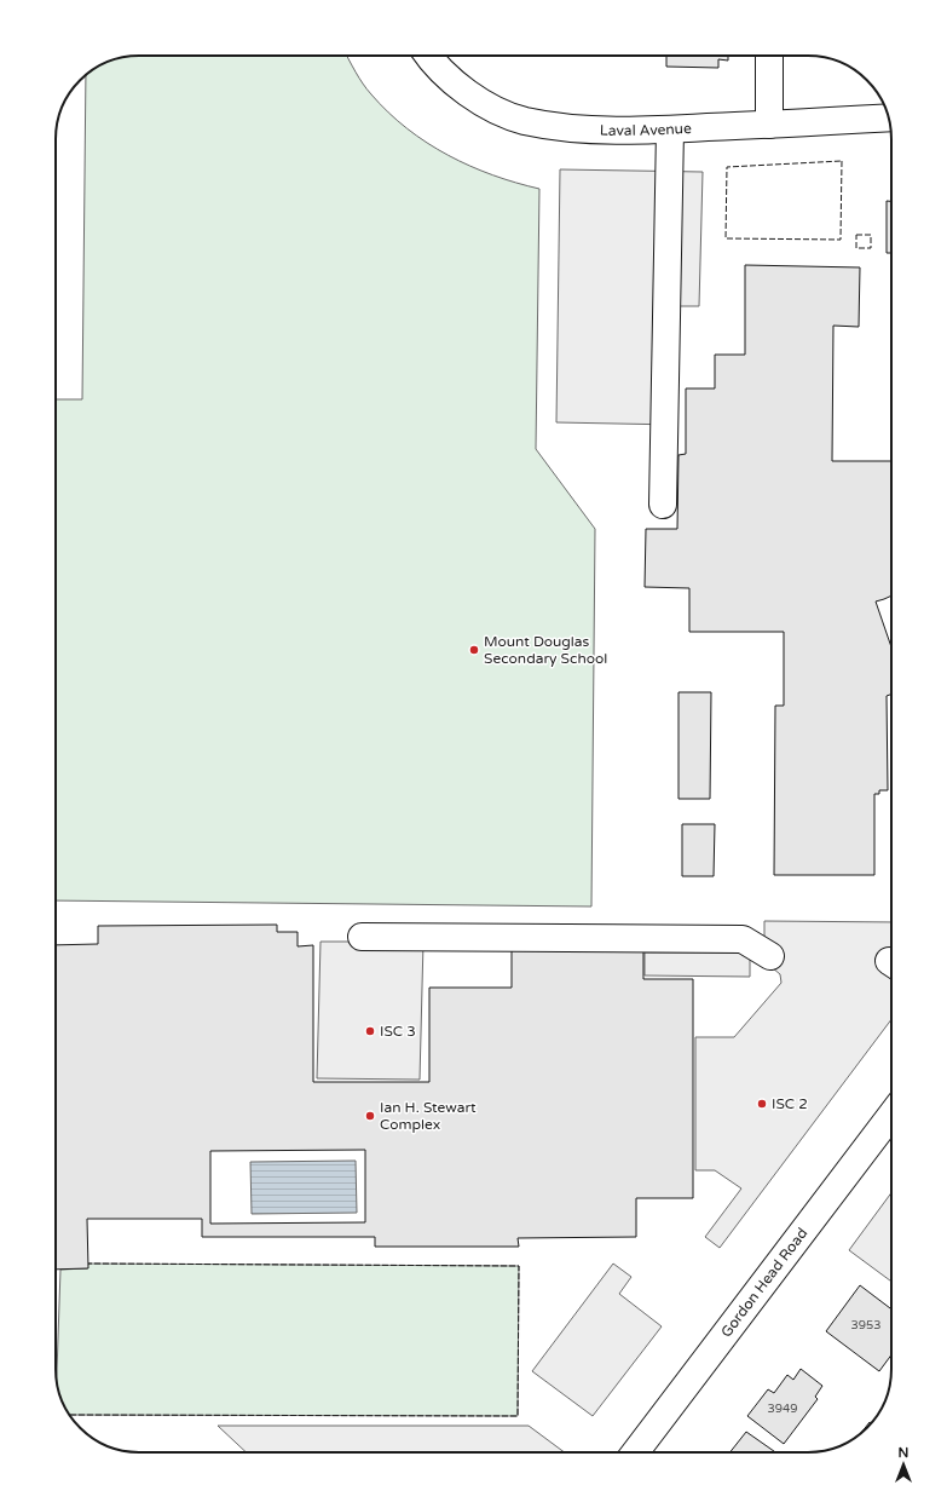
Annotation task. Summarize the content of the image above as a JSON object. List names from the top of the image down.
{
  "streets": {
    "street": ["Laval Avenue", "Gordon Head Road"]
  },
  "places": [
    "Mount Douglas Secondary School",
    "ISC 3",
    "ISC 2",
    "Ian H. Stewart Complex"
  ],
  "house_numbers": ["3953", "3949"],
  "north": "top"
}
